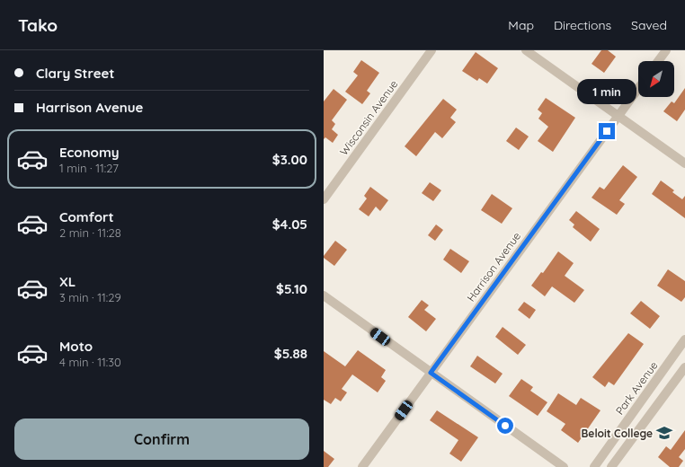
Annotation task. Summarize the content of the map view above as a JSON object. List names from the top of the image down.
{
  "streets": {
    "street": ["Wisconsin Avenue", "Harrison Avenue", "Park Avenue"]
  },
  "places": {
    "school or university": ["Beloit College"]
  },
  "north": "bottom left",
  "page": {
    "header": "Tako",
    "nav": ["Map", "Directions", "Saved"],
    "banner": ["Clary Street", "Harrison Avenue"],
    "bubble": "1 min",
    "list": [
      {
        "name": "Economy",
        "note": "1 min · 11:27",
        "value": "$3.00"
      },
      {
        "name": "Comfort",
        "note": "2 min · 11:28",
        "value": "$4.05"
      },
      {
        "name": "XL",
        "note": "3 min · 11:29",
        "value": "$5.10"
      },
      {
        "name": "Moto",
        "note": "4 min · 11:30",
        "value": "$5.88"
      }
    ],
    "buttons": "Confirm"
  }
}
